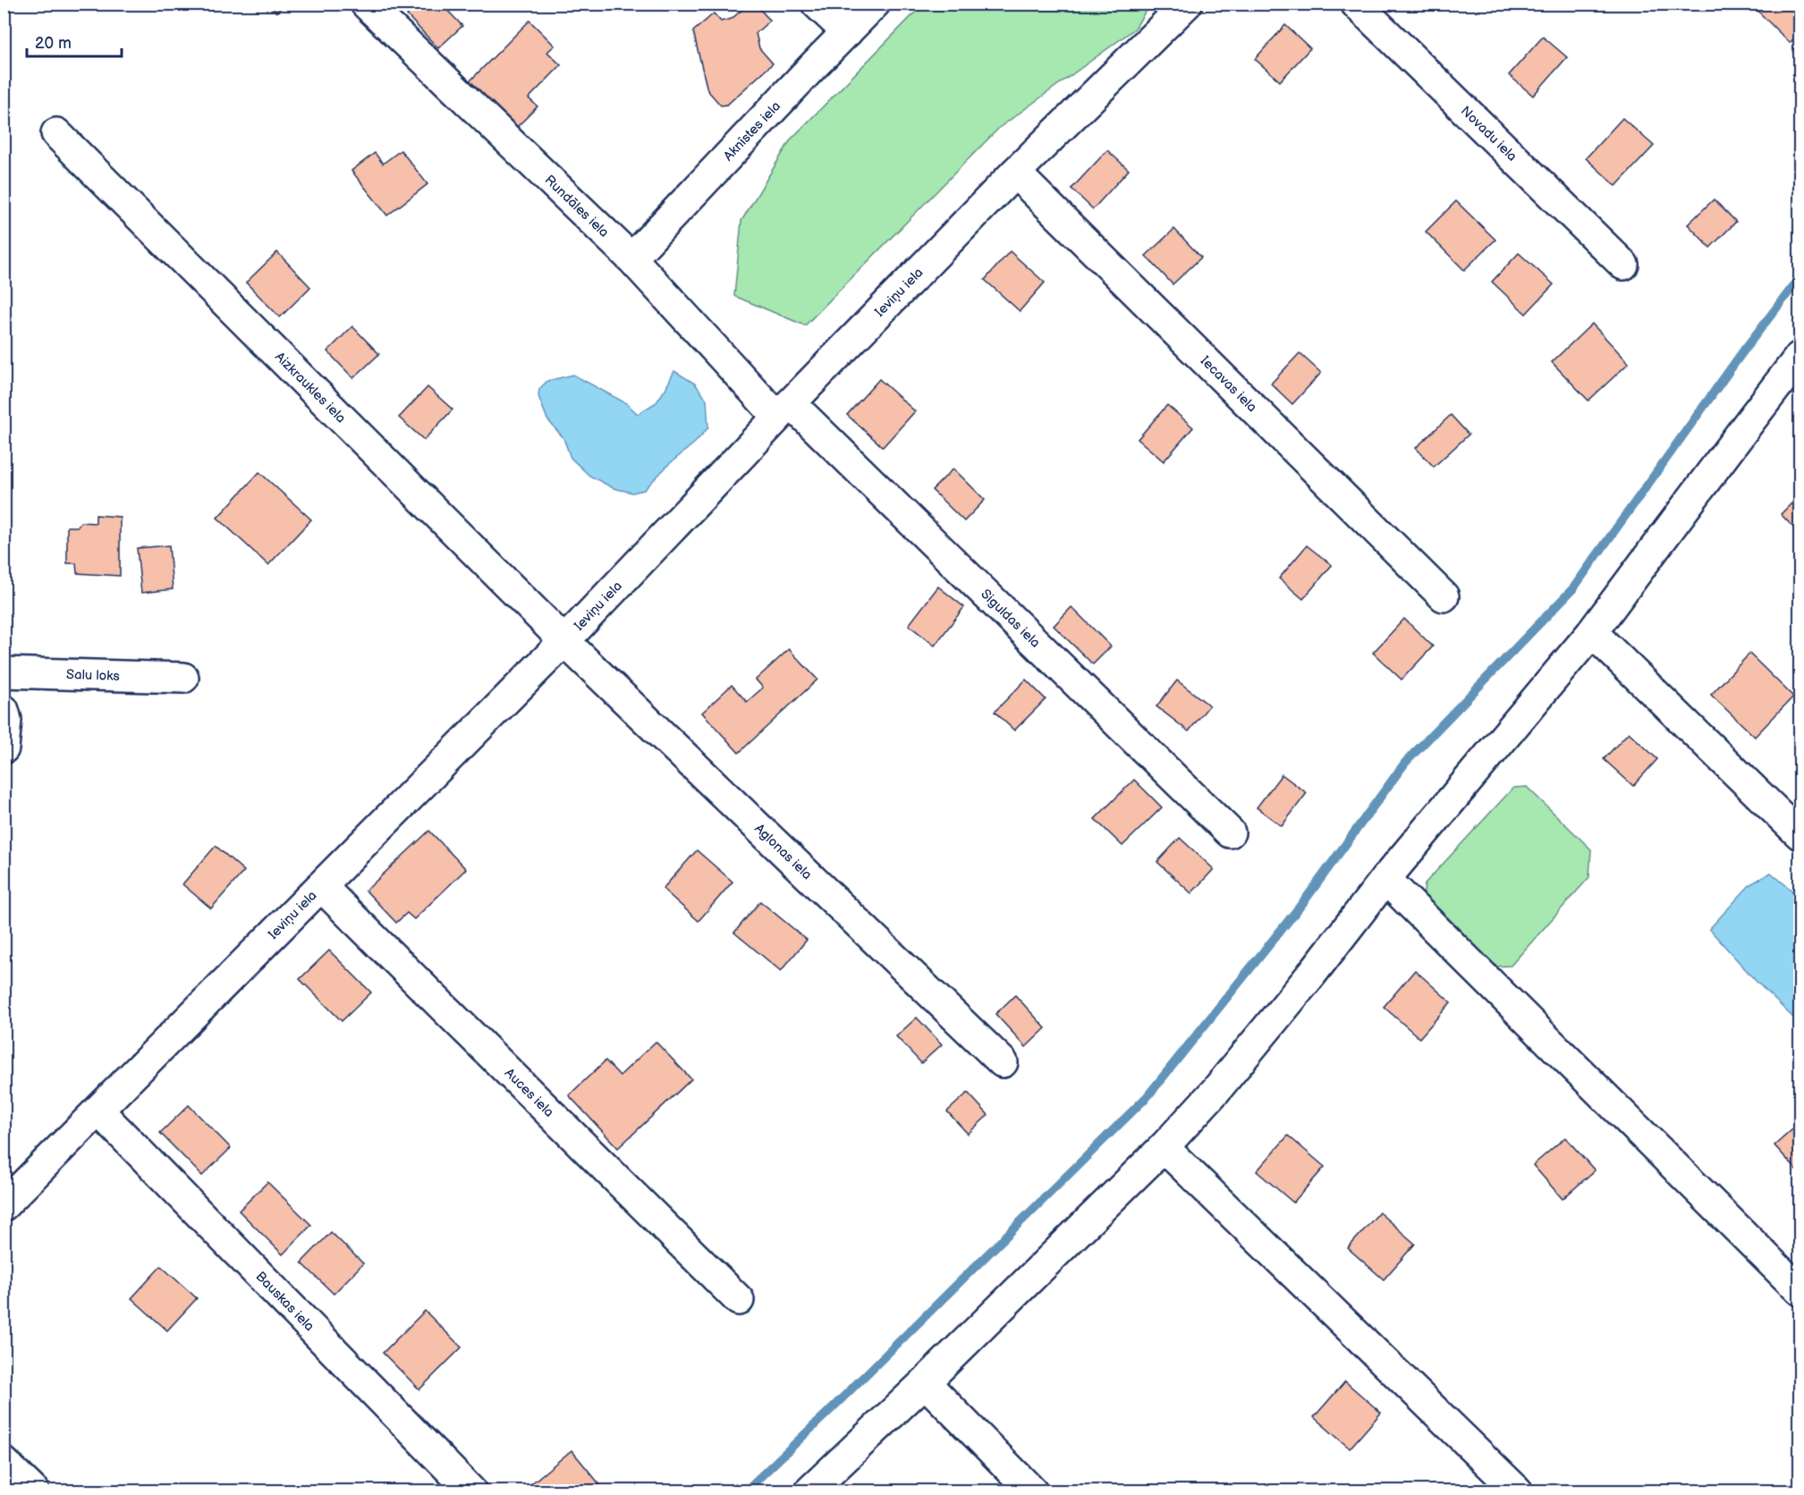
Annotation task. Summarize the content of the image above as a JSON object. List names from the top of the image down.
{
  "streets": {
    "street": [
      "Aknīstes iela",
      "Novadu iela",
      "Rundāles iela",
      "Ieviņu iela",
      "Iecavas iela",
      "Aizkraukles iela",
      "Siguldas iela",
      "Salu loks",
      "Aglonas iela",
      "Auces iela",
      "Bauskas iela"
    ]
  },
  "crossings": [
    ["Aknīstes iela", "Rundāles iela"],
    ["Rundāles iela", "Ieviņu iela"],
    ["Rundāles iela", "Siguldas iela"],
    ["Ieviņu iela", "Iecavas iela"],
    ["Ieviņu iela", "Aizkraukles iela"],
    ["Ieviņu iela", "Siguldas iela"],
    ["Ieviņu iela", "Aglonas iela"],
    ["Ieviņu iela", "Auces iela"],
    ["Ieviņu iela", "Bauskas iela"],
    ["Aizkraukles iela", "Aglonas iela"]
  ],
  "scale_bar": "20 m"
}
